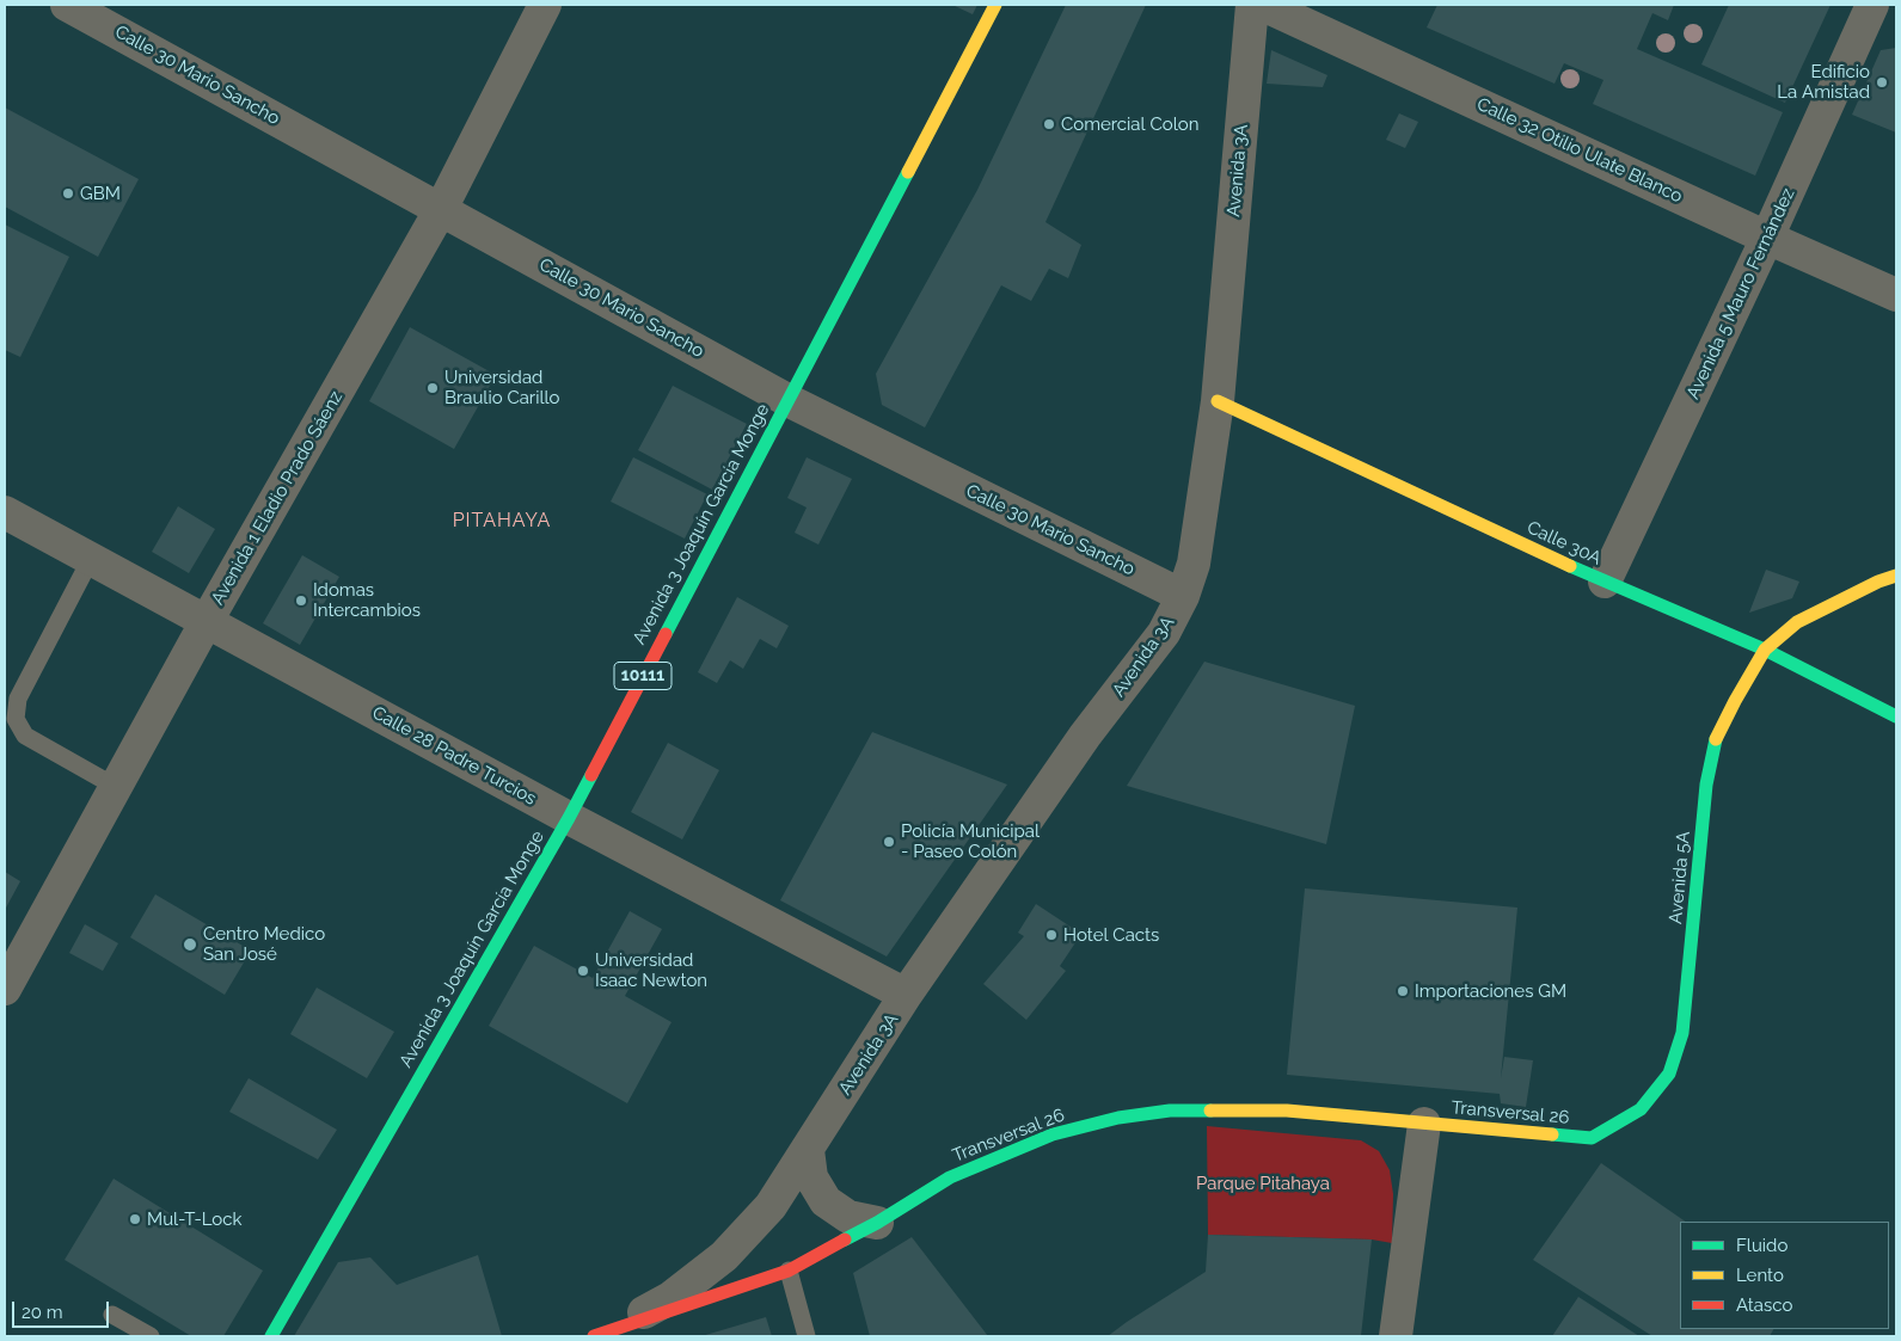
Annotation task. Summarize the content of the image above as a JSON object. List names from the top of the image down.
{
  "streets": {
    "main road": [
      "Avenida 3 Joaquín García Monge",
      "Calle 30A",
      "10111",
      "Avenida 5A",
      "Transversal 26"
    ],
    "street": [
      "Calle 30 Mario Sancho",
      "Calle 32 Otilio Ulate Blanco",
      "Avenida 3A",
      "Avenida 5 Mauro Fernández",
      "Avenida 1 Eladio Prado Sáenz",
      "Calle 28 Padre Turcios"
    ]
  },
  "crossings": [
    ["Calle 30 Mario Sancho", "Avenida 3A"],
    ["Calle 30 Mario Sancho", "Avenida 1 Eladio Prado Sáenz"],
    ["Calle 30 Mario Sancho", "Avenida 3 Joaquín García Monge"],
    ["Calle 32 Otilio Ulate Blanco", "Avenida 5 Mauro Fernández"],
    ["Avenida 3A", "Calle 30A"],
    ["Avenida 3A", "Calle 28 Padre Turcios"],
    ["Avenida 3A", "Transversal 26"],
    ["Avenida 5 Mauro Fernández", "Calle 30A"],
    ["Avenida 1 Eladio Prado Sáenz", "Calle 28 Padre Turcios"],
    ["Avenida 3 Joaquín García Monge", "Calle 28 Padre Turcios"],
    ["Calle 30A", "Avenida 5A"],
    ["Avenida 5A", "Transversal 26"]
  ],
  "districts": ["PITAHAYA"],
  "parks": ["Parque Pitahaya"],
  "places": [
    "Edificio La Amistad",
    "Comercial Colon",
    "GBM",
    "Universidad Braulio Carillo",
    "Idomas Intercambios",
    "Policía Municipal - Paseo Colón",
    "Hotel Cacts",
    "Centro Medico San José",
    "Universidad Isaac Newton",
    "Importaciones GM",
    "Mul-T-Lock"
  ],
  "legend": ["Fluido", "Lento", "Atasco"],
  "scale_bar": "20 m"
}
